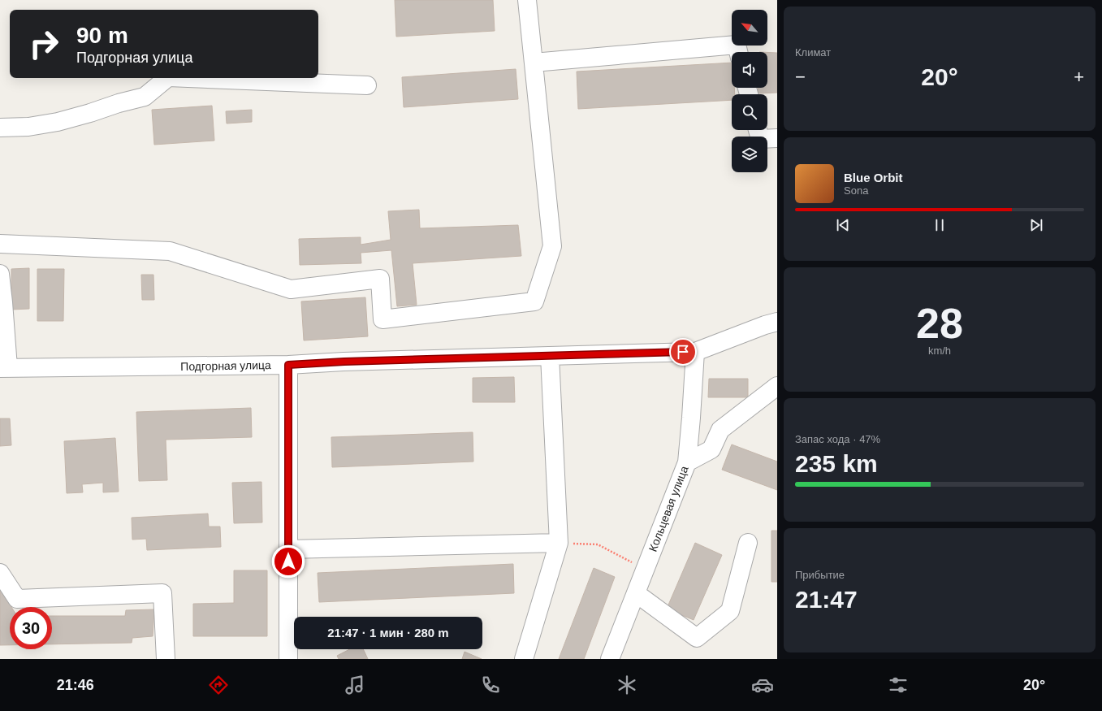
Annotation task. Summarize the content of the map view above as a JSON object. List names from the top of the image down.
{
  "streets": {
    "street": ["Подгорная улица", "Кольцевая улица"]
  },
  "crossings": [
    ["Подгорная улица", "Кольцевая улица"]
  ],
  "north": "top left",
  "page": {
    "tile": [
      "Климат",
      ["28", "km/h"],
      ["Запас хода · 47%", "235 km"],
      ["Прибытие", "21:47"]
    ],
    "turn": ["90 m", "Подгорная улица"],
    "heat": ["−", "20°", "+"],
    "song": ["Blue Orbit", "Sona"],
    "limit": "30",
    "trip": "21:47 · 1 мин · 280 m",
    "tabs": ["21:46", "20°"]
  }
}
